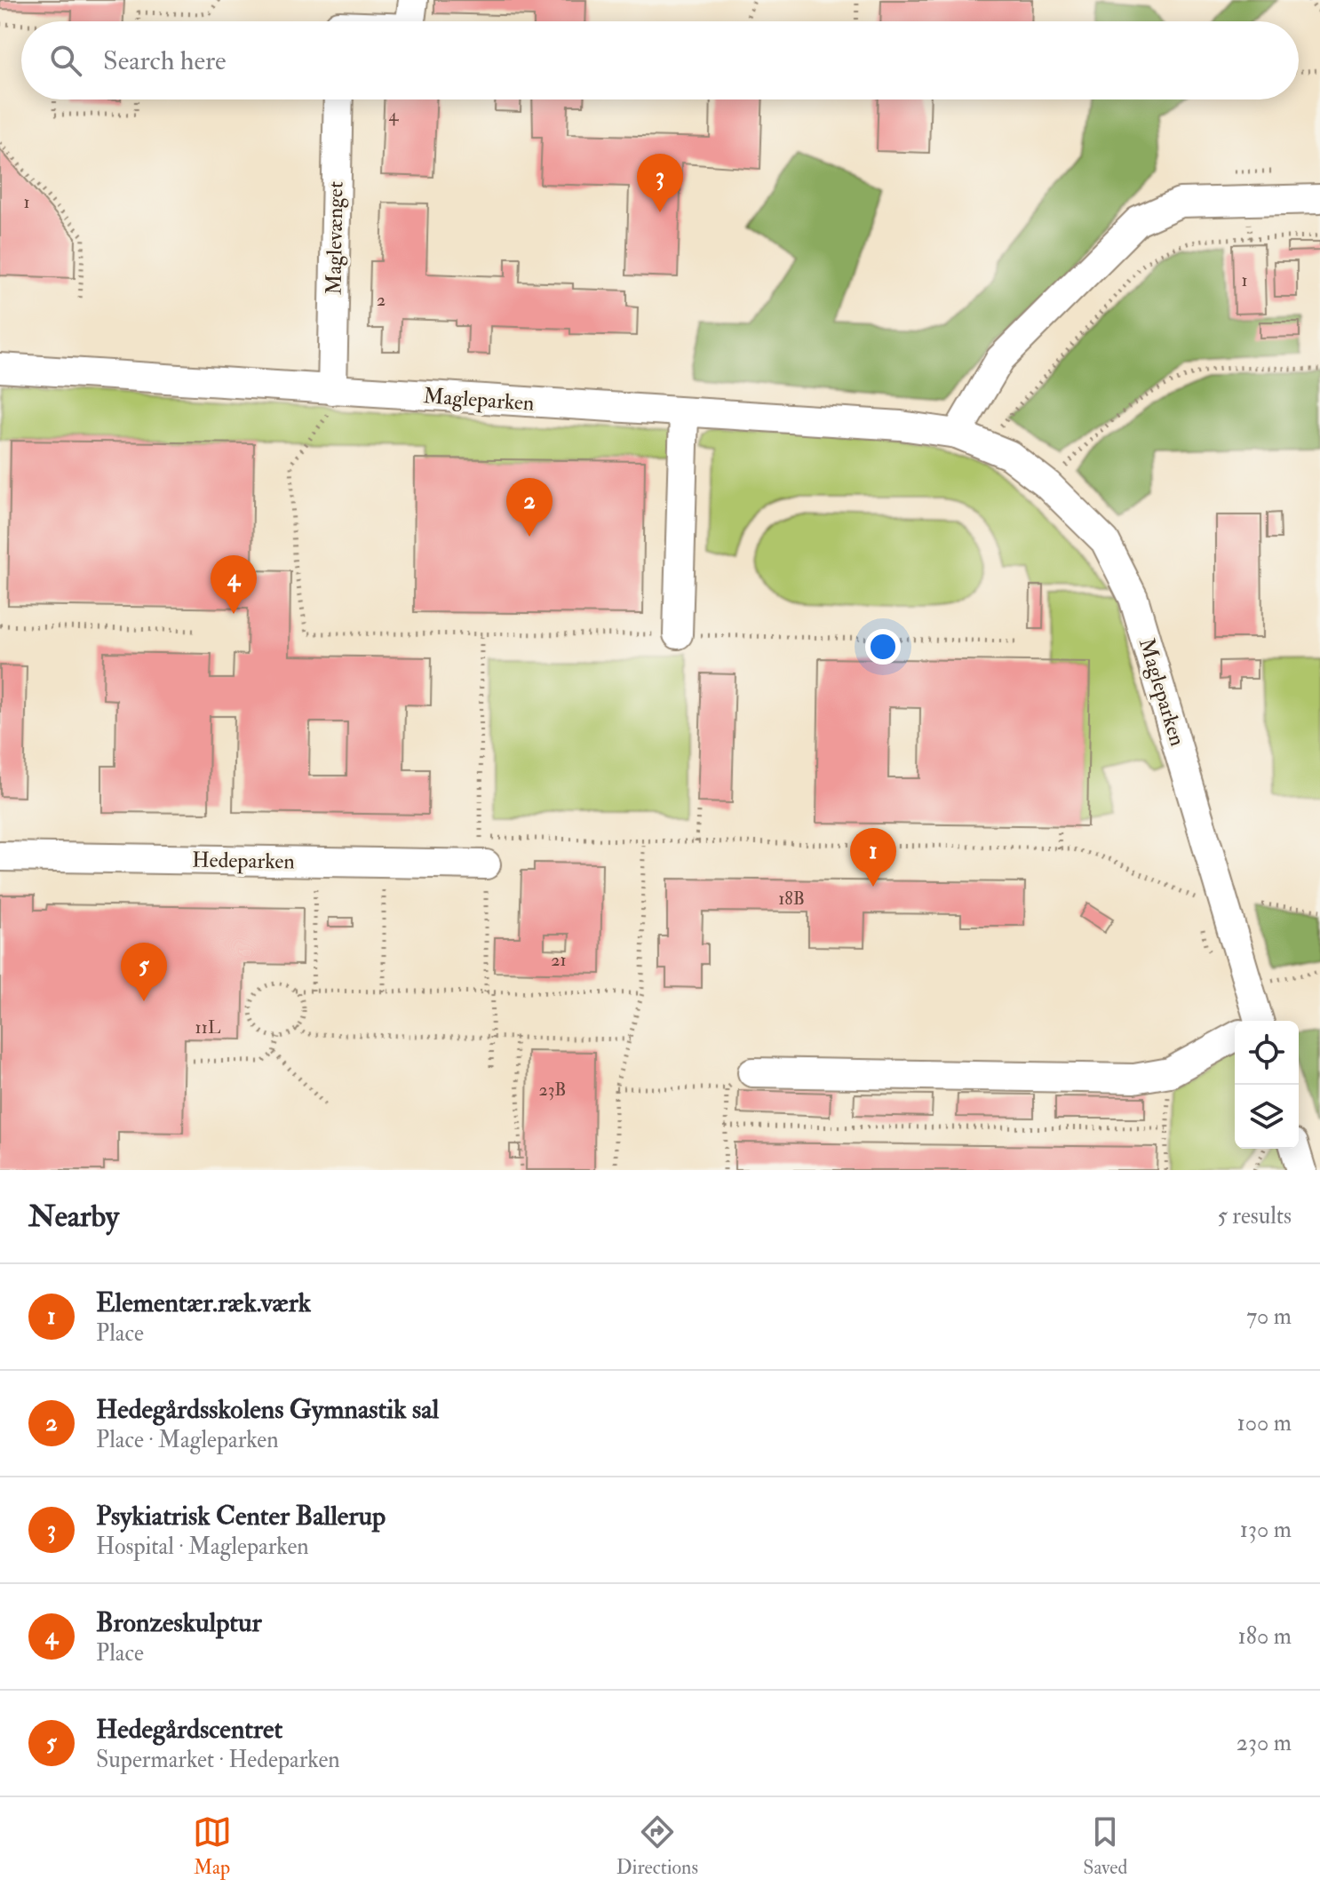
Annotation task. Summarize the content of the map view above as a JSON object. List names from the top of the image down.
{
  "streets": {
    "street": ["Maglevænget", "Magleparken", "Hedeparken"]
  },
  "crossings": [
    ["Maglevænget", "Magleparken"]
  ],
  "house_numbers": [
    "4",
    "1",
    "1",
    "2",
    "18B",
    "21",
    "11L",
    "23B"
  ],
  "page": {
    "search": "Search here",
    "pins": [
      "3",
      "2",
      "4",
      "1",
      "5"
    ],
    "heading": ["Nearby", "5 results"],
    "list": [
      {
        "mark": "1",
        "name": "Elementær.ræk.værk",
        "note": "Place",
        "value": "70 m"
      },
      {
        "mark": "2",
        "name": "Hedegårdsskolens Gymnastik sal",
        "note": "Place · Magleparken",
        "value": "100 m"
      },
      {
        "mark": "3",
        "name": "Psykiatrisk Center Ballerup",
        "note": "Hospital · Magleparken",
        "value": "130 m"
      },
      {
        "mark": "4",
        "name": "Bronzeskulptur",
        "note": "Place",
        "value": "180 m"
      },
      {
        "mark": "5",
        "name": "Hedegårdscentret",
        "note": "Supermarket · Hedeparken",
        "value": "230 m"
      }
    ],
    "nav": ["Map", "Directions", "Saved"]
  }
}
